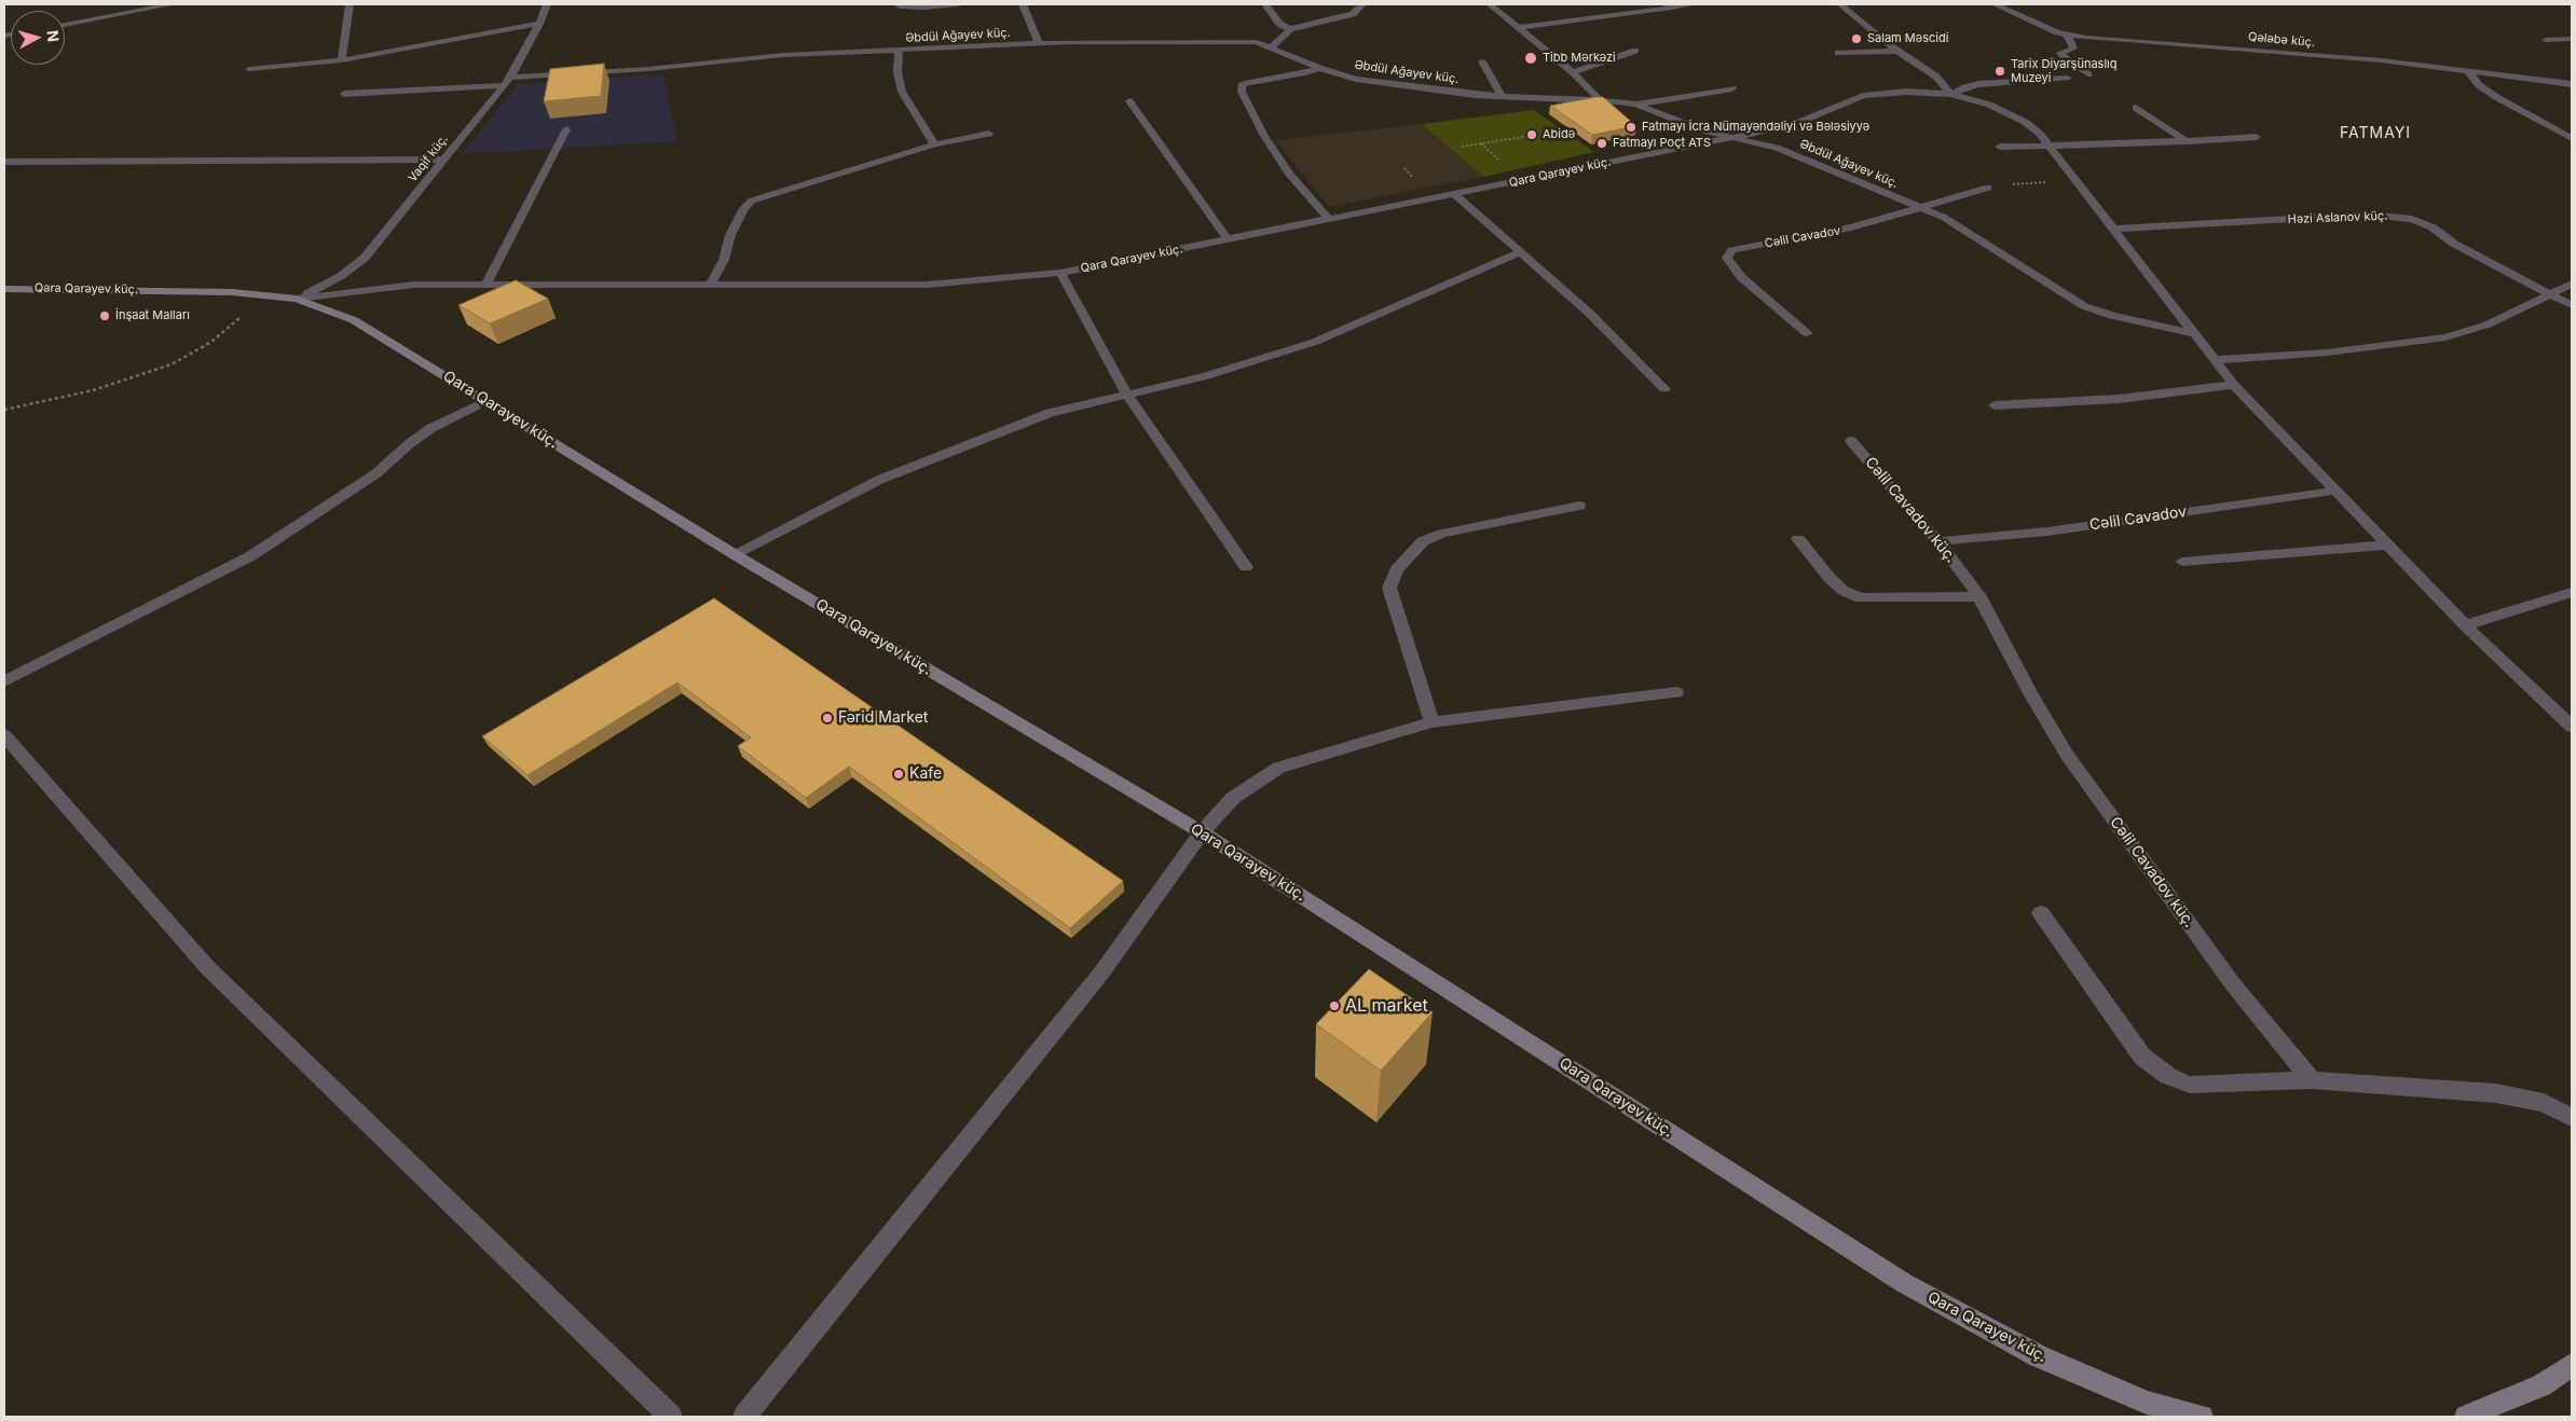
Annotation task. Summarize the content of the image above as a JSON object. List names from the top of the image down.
{
  "streets": {
    "street": [
      "Əbdül Ağayev küç.",
      "Qələbə küç.",
      "Vaqif küç.",
      "Qara Qarayev küç.",
      "Həzi Aslanov küç.",
      "Cəlil Cavadov",
      "Cəlil Cavadov küç."
    ]
  },
  "crossings": [
    ["Əbdül Ağayev küç.", "Vaqif küç."],
    ["Əbdül Ağayev küç.", "Qara Qarayev küç."],
    ["Əbdül Ağayev küç.", "Cəlil Cavadov"],
    ["Vaqif küç.", "Qara Qarayev küç."],
    ["Cəlil Cavadov", "Cəlil Cavadov küç."]
  ],
  "districts": ["FATMAYI"],
  "places": [
    "Salam Məscidi",
    "Tibb Mərkəzi",
    "Tarix Diyarşünaslıq Muzeyi",
    "Fatmayı İcra Nümayəndəliyi və Bələsiyyə",
    "Abidə",
    "Fatmayı Poçt ATS",
    "İnşaat Malları",
    "Fərid Market",
    "Kafe",
    "AL market"
  ],
  "north": "right"
}
